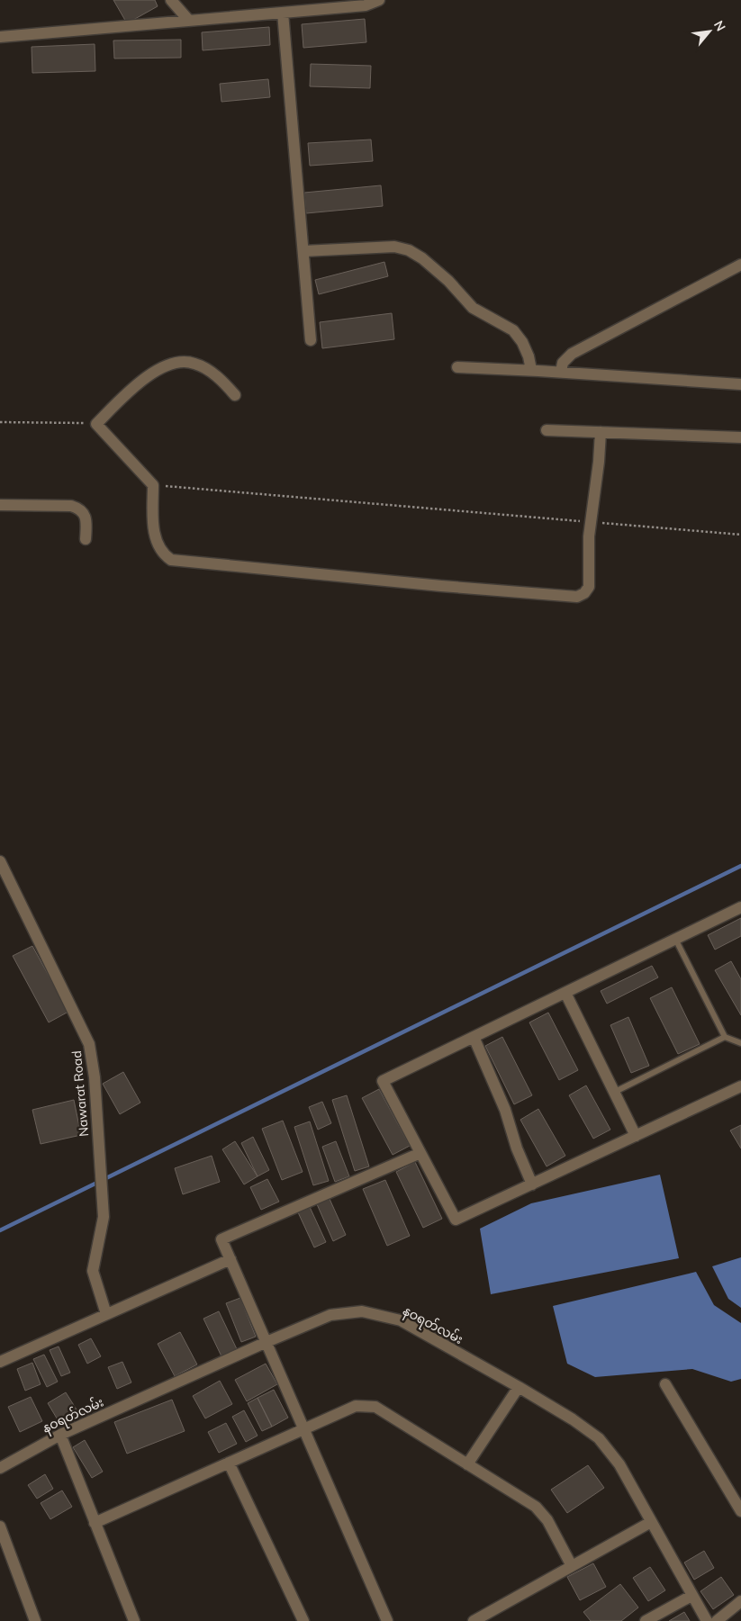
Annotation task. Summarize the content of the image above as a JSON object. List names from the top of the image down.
{
  "streets": {
    "street": ["Nawarat Road", "နဝရတ်လမ်း"]
  },
  "north": "top right"
}
